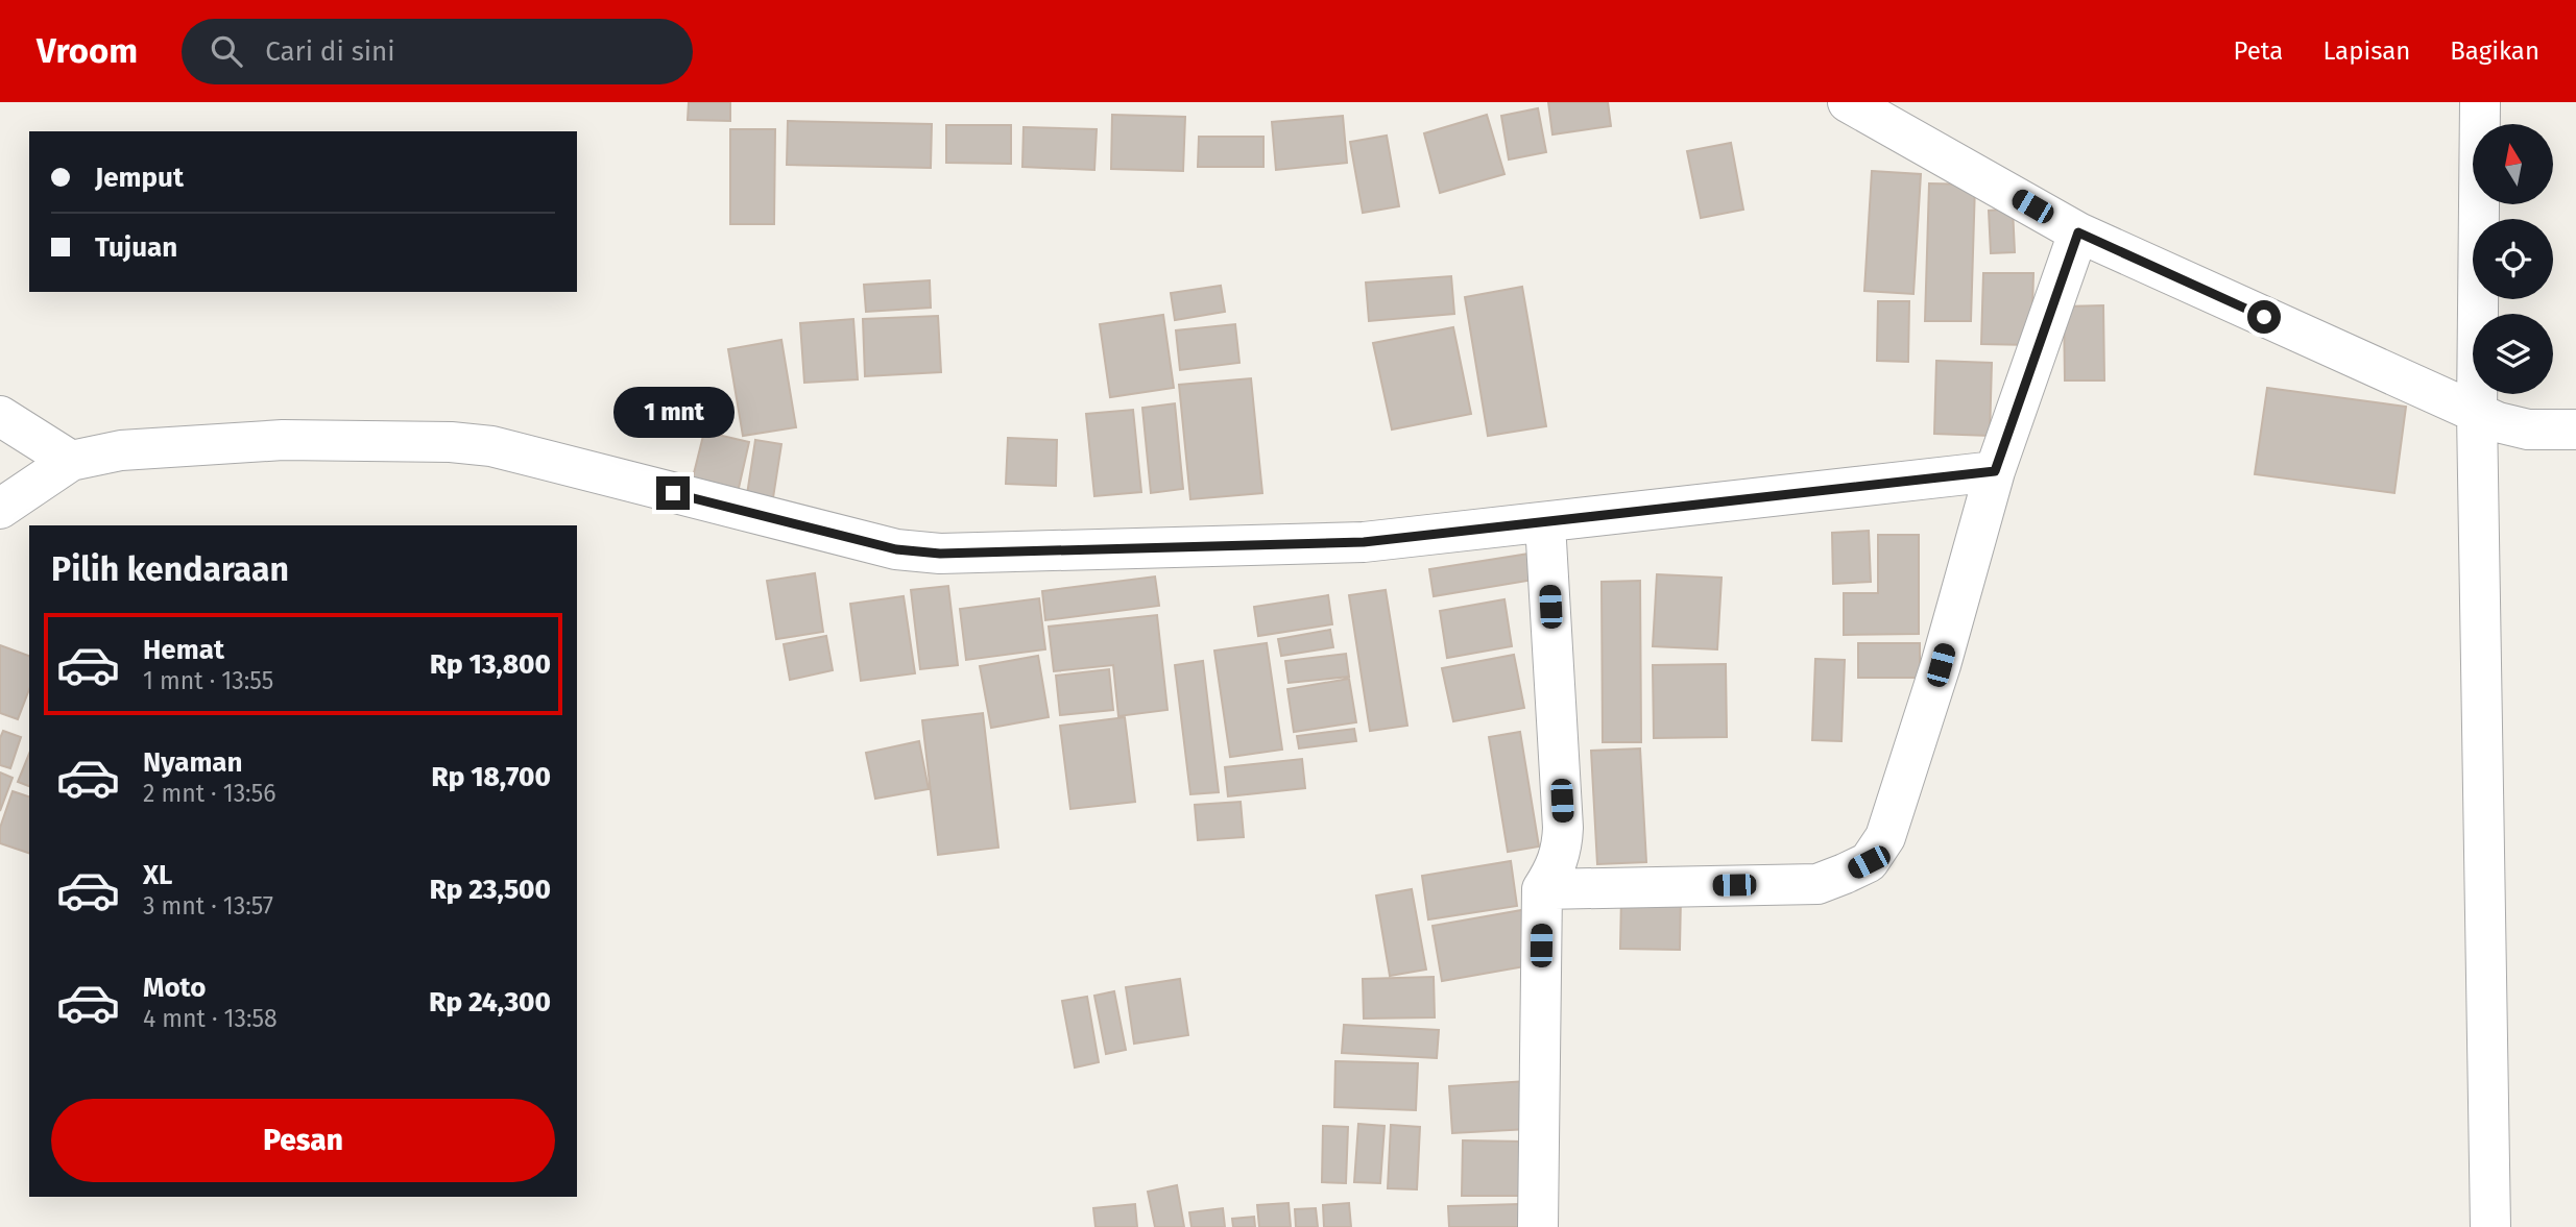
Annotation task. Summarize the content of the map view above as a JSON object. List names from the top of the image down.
{
  "north": "top",
  "page": {
    "header": "Vroom",
    "search": "Cari di sini",
    "nav": ["Peta", "Lapisan", "Bagikan"],
    "banner": ["Jemput", "Tujuan"],
    "bubble": "1 mnt",
    "heading": "Pilih kendaraan",
    "list": [
      {
        "name": "Hemat",
        "note": "1 mnt · 13:55",
        "value": "Rp 13,800"
      },
      {
        "name": "Nyaman",
        "note": "2 mnt · 13:56",
        "value": "Rp 18,700"
      },
      {
        "name": "XL",
        "note": "3 mnt · 13:57",
        "value": "Rp 23,500"
      },
      {
        "name": "Moto",
        "note": "4 mnt · 13:58",
        "value": "Rp 24,300"
      }
    ],
    "buttons": "Pesan"
  }
}
